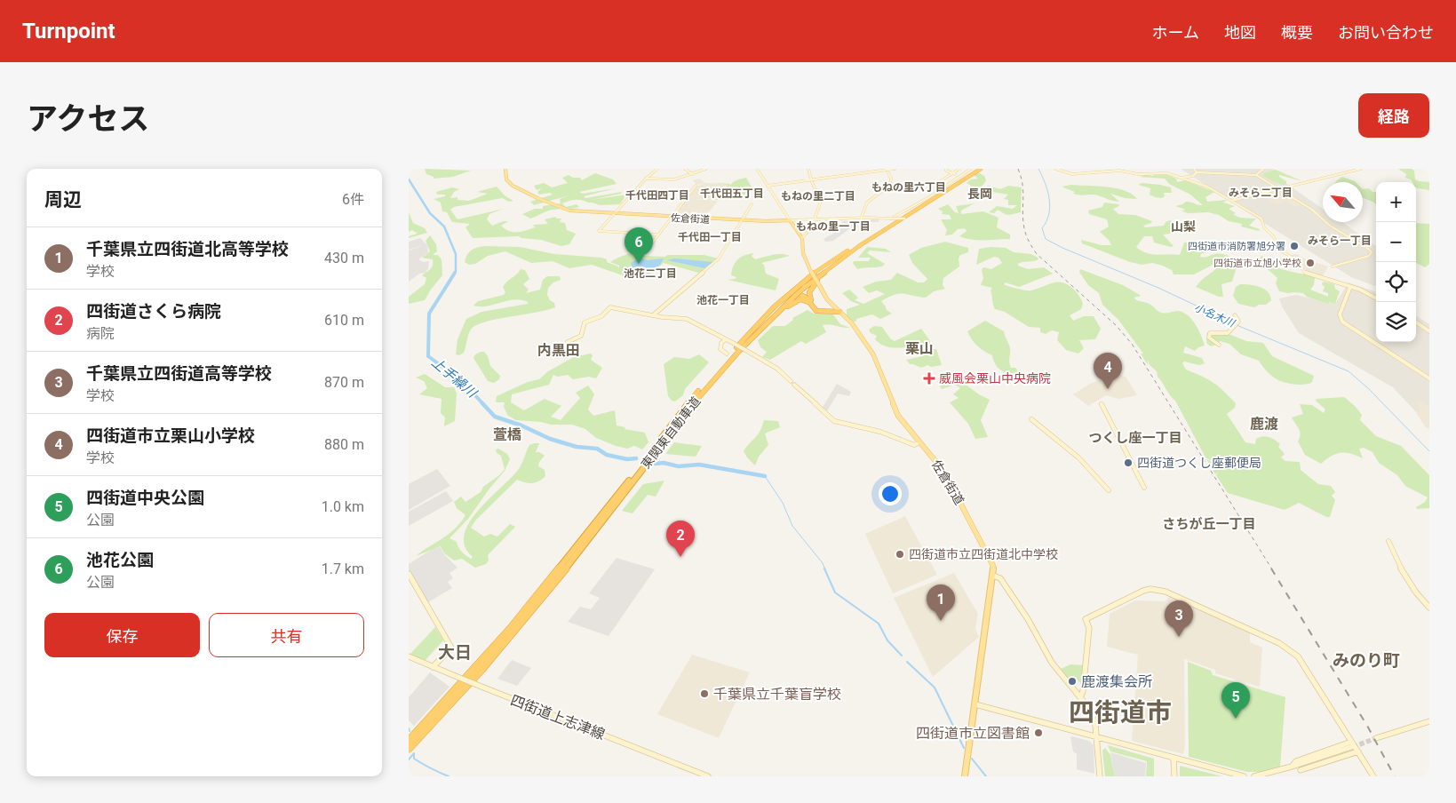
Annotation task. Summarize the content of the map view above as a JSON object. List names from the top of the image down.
{
  "streets": {
    "highway": ["東関東自動車道"],
    "main road": ["佐倉街道"],
    "street": ["四街道上志津線"]
  },
  "districts": [
    "もねの里六丁目",
    "みそら二丁目",
    "千代田五丁目",
    "長岡",
    "千代田四丁目",
    "もねの里二丁目",
    "もねの里一丁目",
    "山梨",
    "千代田一丁目",
    "みそら一丁目",
    "池花二丁目",
    "池花一丁目",
    "栗山",
    "内黒田",
    "鹿渡",
    "萱橋",
    "つくし座一丁目",
    "さちが丘一丁目",
    "大日",
    "みのり町",
    "四街道市"
  ],
  "water": ["小名木川", "上手繰川"],
  "places": {
    "other": [
      "四街道市消防署旭分署",
      "四街道市立旭小学校",
      "四街道つくし座郵便局",
      "四街道市立四街道北中学校",
      "鹿渡集会所",
      "千葉県立千葉盲学校",
      "四街道市立図書館"
    ],
    "health": ["威風会栗山中央病院"]
  },
  "north": "top left",
  "page": {
    "header": "Turnpoint",
    "nav": [
      "ホーム",
      "地図",
      "概要",
      "お問い合わせ"
    ],
    "title": "アクセス",
    "buttons": [
      "経路",
      ["保存", "共有"]
    ],
    "heading": ["周辺", "6件"],
    "map_buttons": ["+", "−"],
    "list": [
      {
        "mark": "1",
        "name": "千葉県立四街道北高等学校",
        "note": "学校",
        "value": "430 m"
      },
      {
        "mark": "2",
        "name": "四街道さくら病院",
        "note": "病院",
        "value": "610 m"
      },
      {
        "mark": "3",
        "name": "千葉県立四街道高等学校",
        "note": "学校",
        "value": "870 m"
      },
      {
        "mark": "4",
        "name": "四街道市立栗山小学校",
        "note": "学校",
        "value": "880 m"
      },
      {
        "mark": "5",
        "name": "四街道中央公園",
        "note": "公園",
        "value": "1.0 km"
      },
      {
        "mark": "6",
        "name": "池花公園",
        "note": "公園",
        "value": "1.7 km"
      }
    ],
    "pins": [
      "6",
      "4",
      "2",
      "1",
      "3",
      "5"
    ]
  }
}
